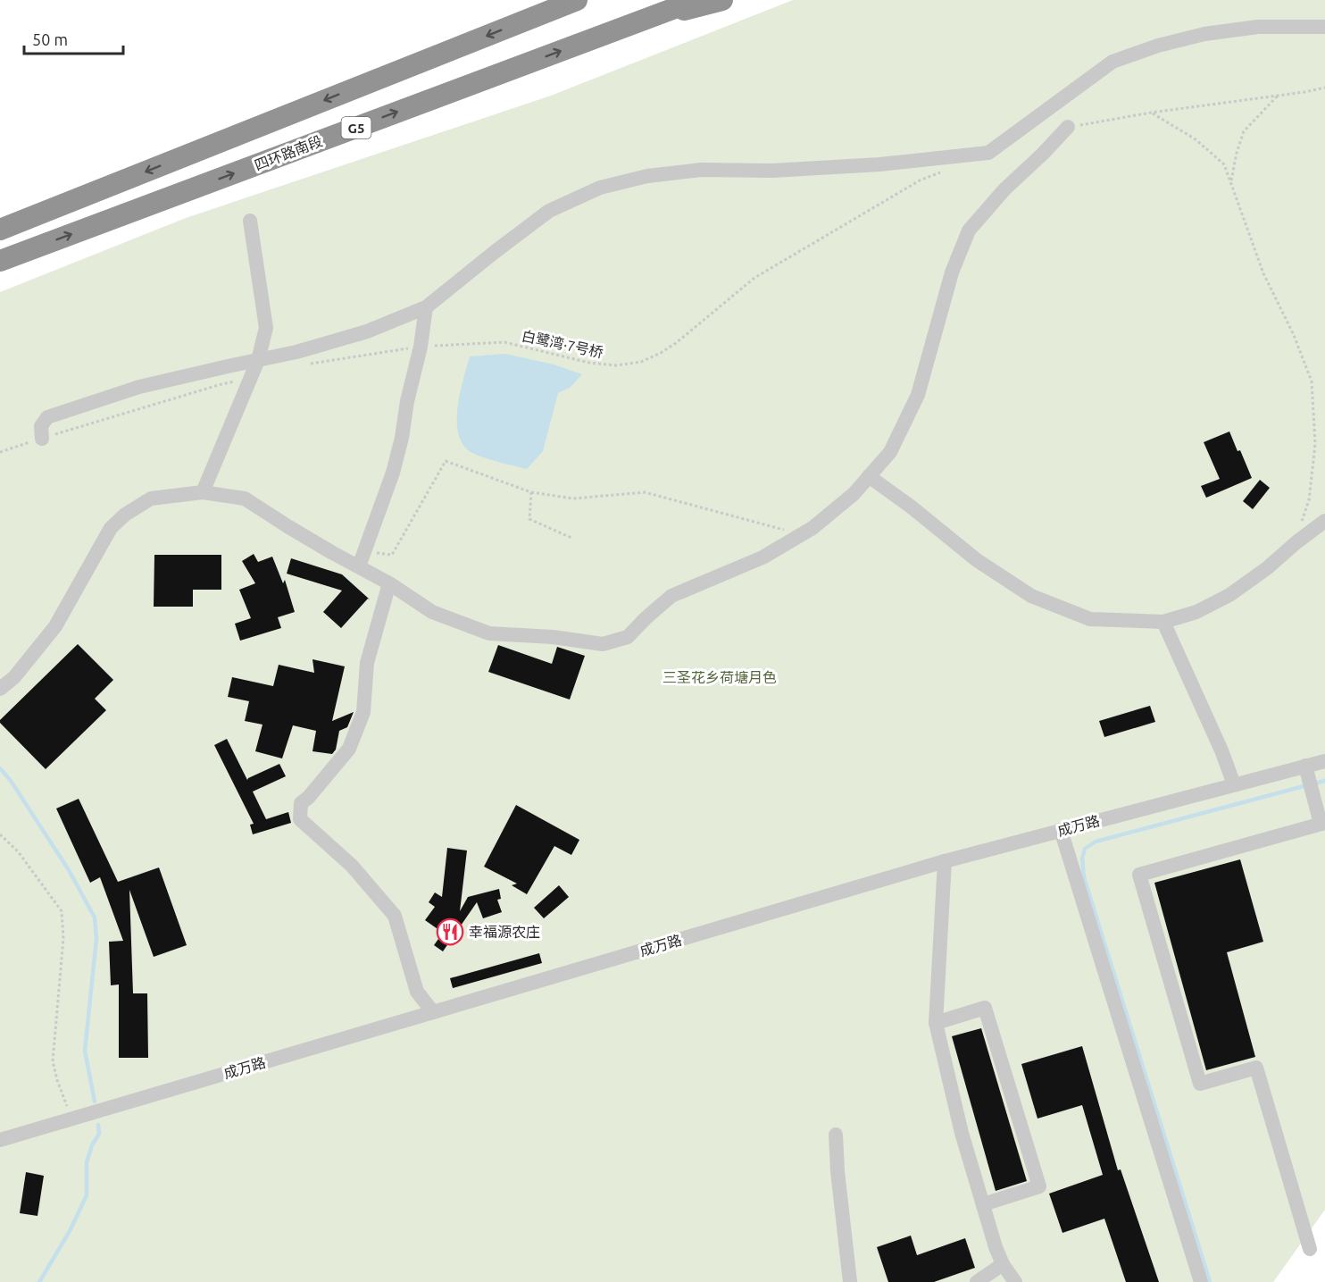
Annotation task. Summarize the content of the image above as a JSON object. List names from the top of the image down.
{
  "streets": {
    "highway": ["G5", "四环路南段"],
    "street": ["成万路"],
    "path": ["白鹭湾·7号桥"]
  },
  "parks": ["三圣花乡荷塘月色"],
  "places": {
    "restaurant": ["幸福源农庄"]
  },
  "scale_bar": "50 m"
}
